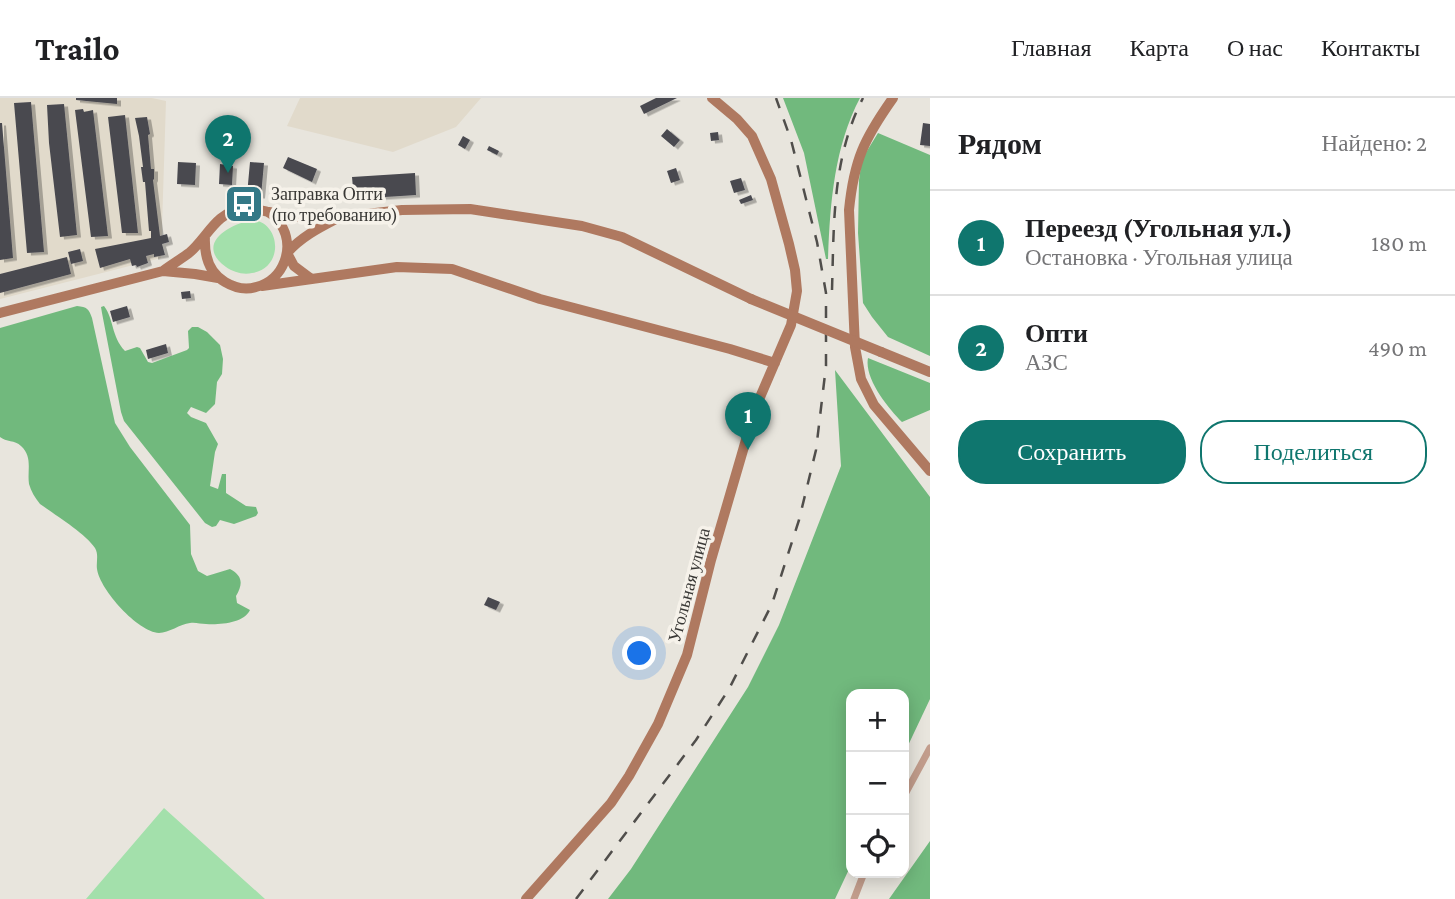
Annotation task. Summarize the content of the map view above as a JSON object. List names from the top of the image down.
{
  "streets": {
    "main road": ["Угольная улица"]
  },
  "places": {
    "bus stop": ["Заправка Опти (по требованию)"]
  },
  "page": {
    "header": "Trailo",
    "nav": [
      "Главная",
      "Карта",
      "О нас",
      "Контакты"
    ],
    "heading": ["Рядом", "Найдено: 2"],
    "pins": ["2", "1"],
    "list": [
      {
        "mark": "1",
        "name": "Переезд (Угольная ул.)",
        "note": "Остановка · Угольная улица",
        "value": "180 m"
      },
      {
        "mark": "2",
        "name": "Опти",
        "note": "АЗС",
        "value": "490 m"
      }
    ],
    "buttons": ["Сохранить", "Поделиться"],
    "map_buttons": ["+", "−"]
  }
}
